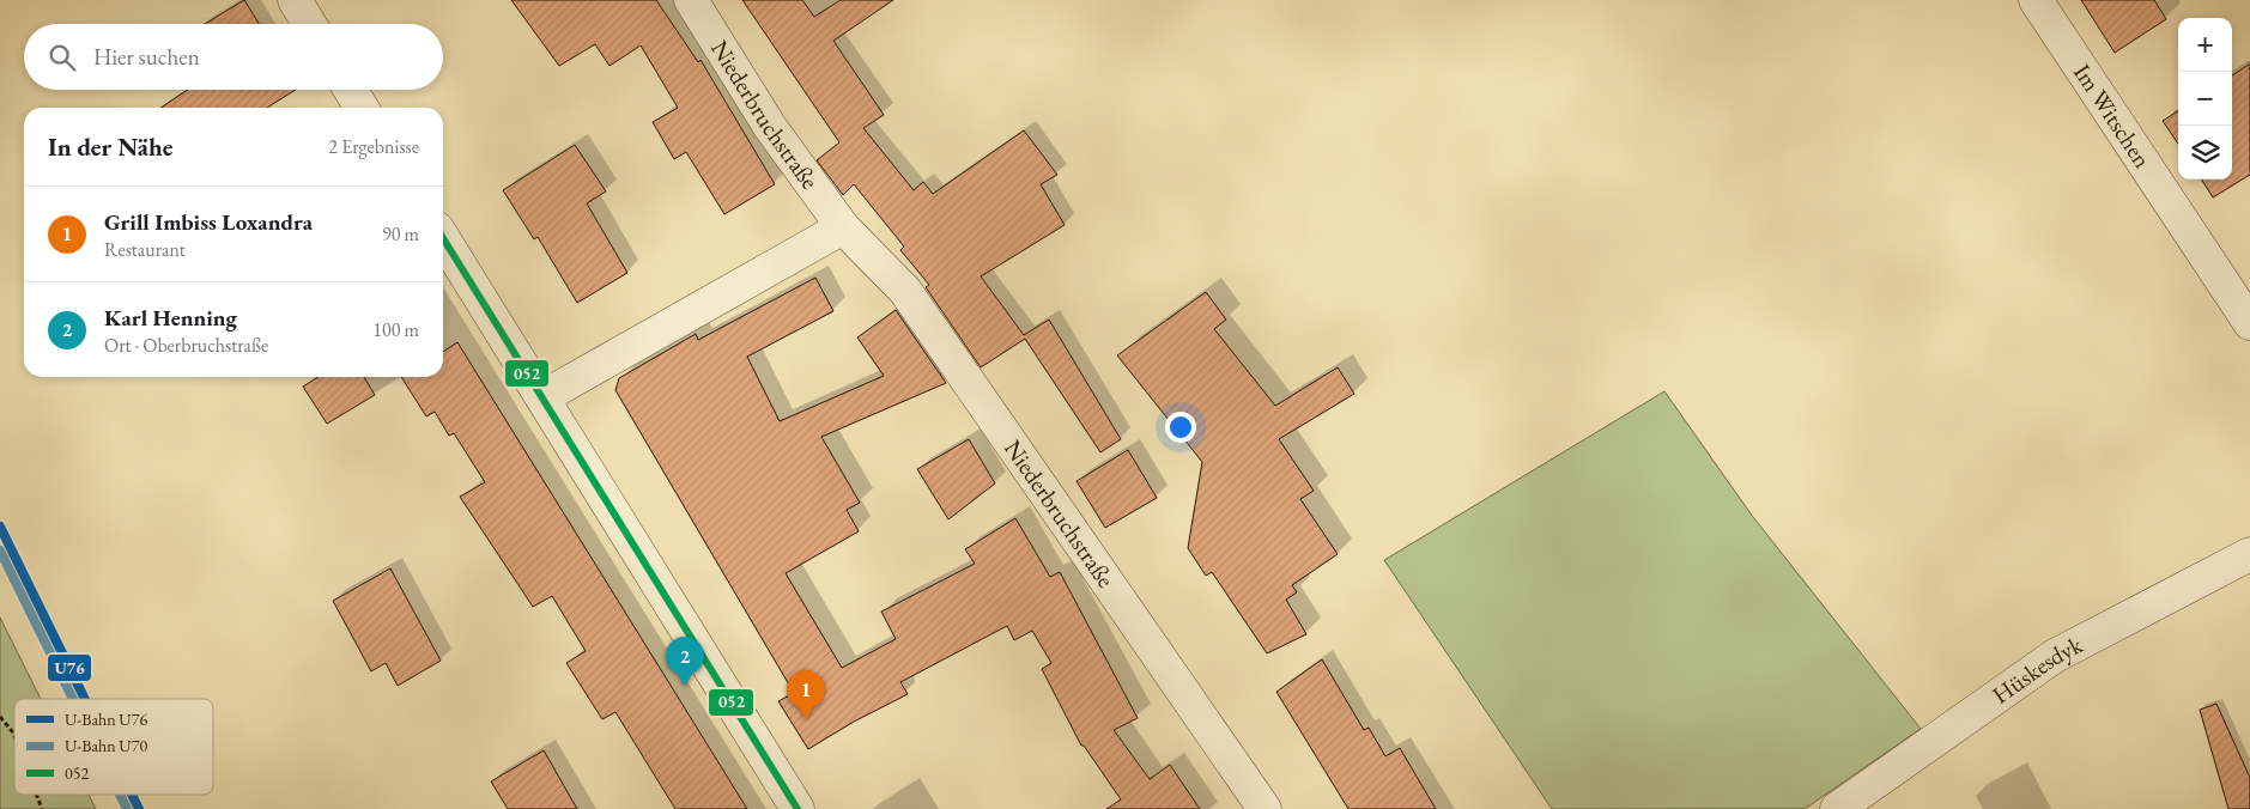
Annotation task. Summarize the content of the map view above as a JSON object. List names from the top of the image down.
{
  "streets": {
    "street": ["Niederbruchstraße", "Im Witschen", "Hüskesdyk"]
  },
  "lines": ["transit line 052", "metro line U76", "metro line U70"],
  "legend": ["U-Bahn U76", "U-Bahn U70", "052"],
  "page": {
    "map_buttons": ["+", "−"],
    "search": "Hier suchen",
    "heading": ["In der Nähe", "2 Ergebnisse"],
    "list": [
      {
        "mark": "1",
        "name": "Grill Imbiss Loxandra",
        "note": "Restaurant",
        "value": "90 m"
      },
      {
        "mark": "2",
        "name": "Karl Henning",
        "note": "Ort · Oberbruchstraße",
        "value": "100 m"
      }
    ],
    "pins": ["2", "1"]
  }
}
